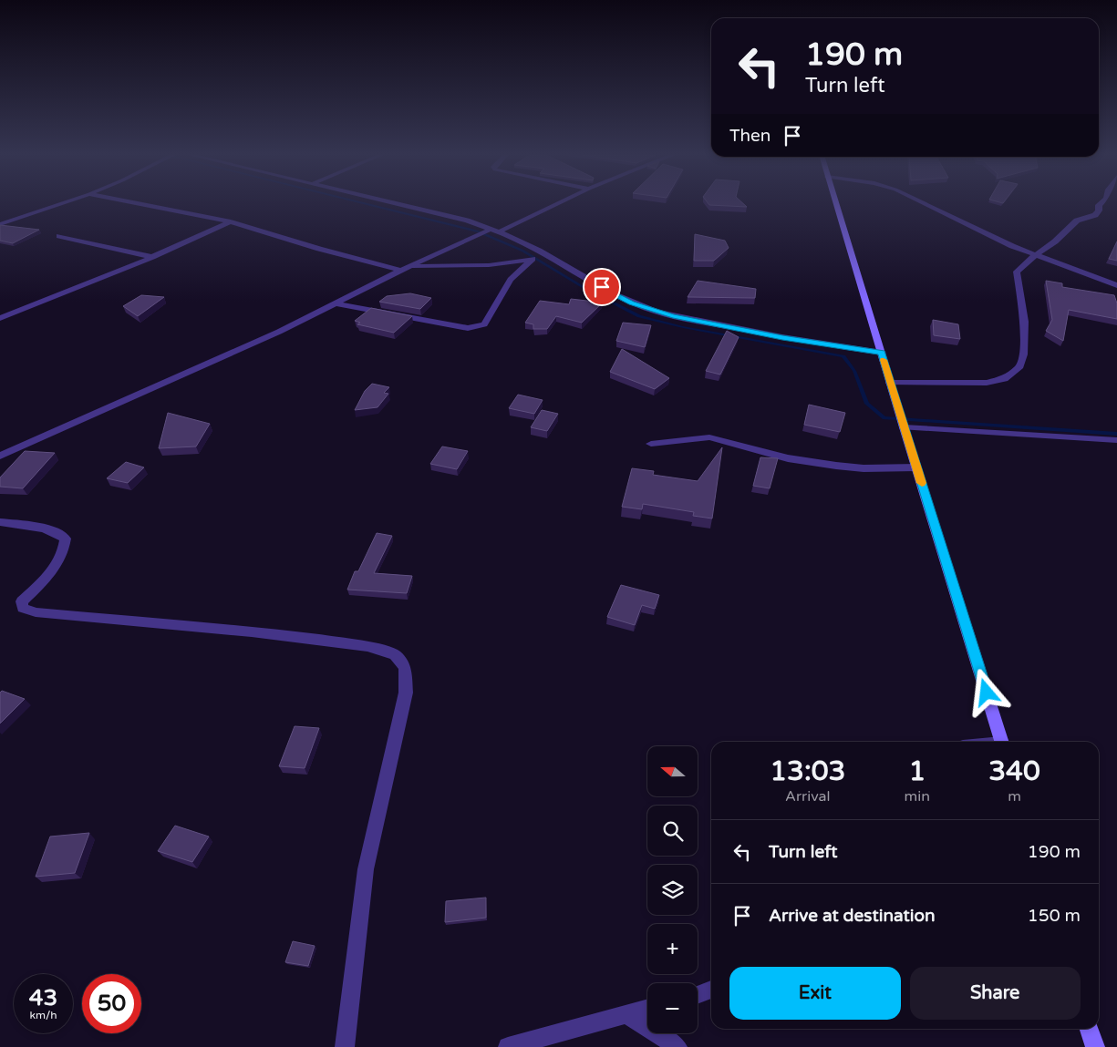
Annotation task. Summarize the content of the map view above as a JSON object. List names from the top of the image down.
{
  "north": "left",
  "page": {
    "turn": ["190 m", "Turn left"],
    "then": "Then",
    "eta": [
      "13:03",
      "Arrival",
      "1",
      "min",
      "340",
      "m"
    ],
    "map_buttons": ["+", "−"],
    "list": [
      {
        "name": "Turn left",
        "value": "190 m"
      },
      {
        "name": "Arrive at destination",
        "value": "150 m"
      }
    ],
    "buttons": ["Exit", "Share"],
    "speed": "43 km/h",
    "limit": "50"
  }
}
